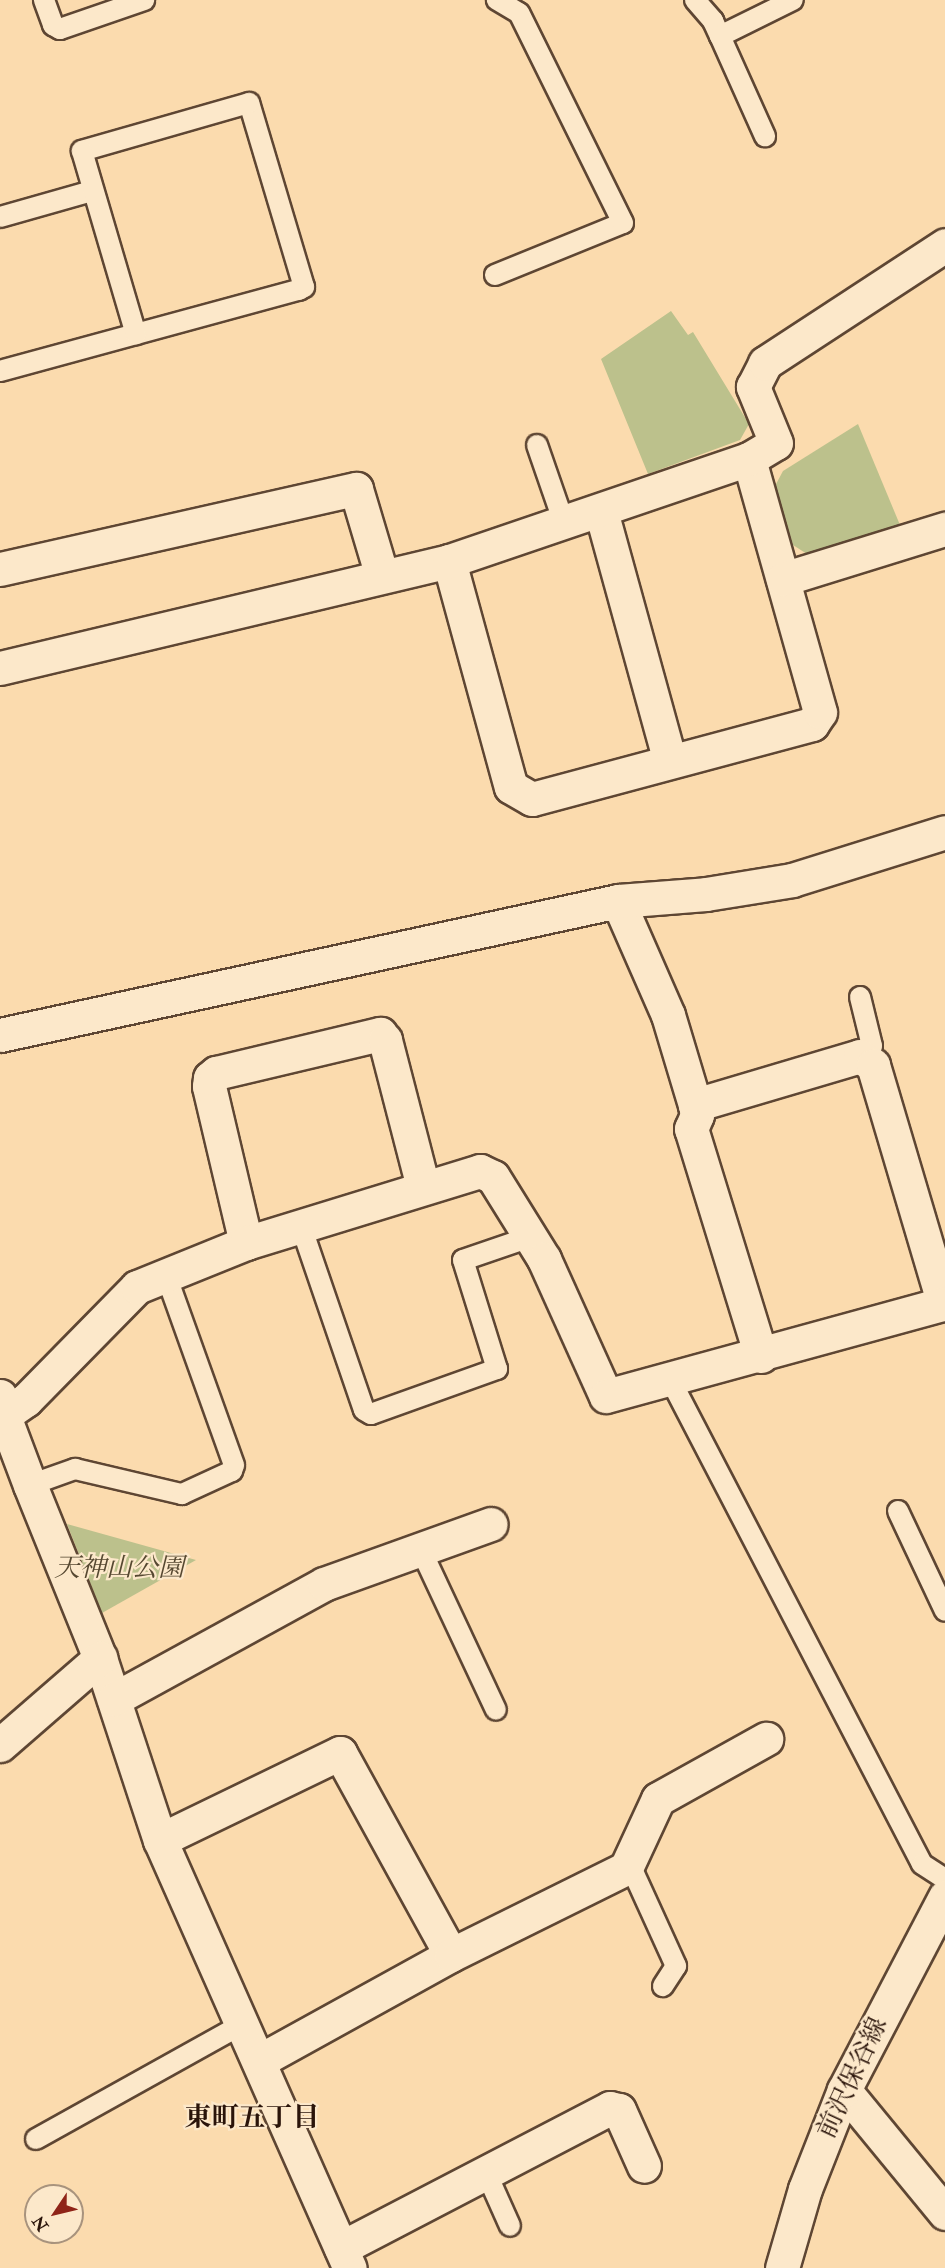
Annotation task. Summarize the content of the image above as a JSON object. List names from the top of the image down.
{
  "streets": {
    "street": ["前沢保谷線"]
  },
  "districts": ["東町五丁目"],
  "parks": ["天神山公園"],
  "north": "bottom left"
}
